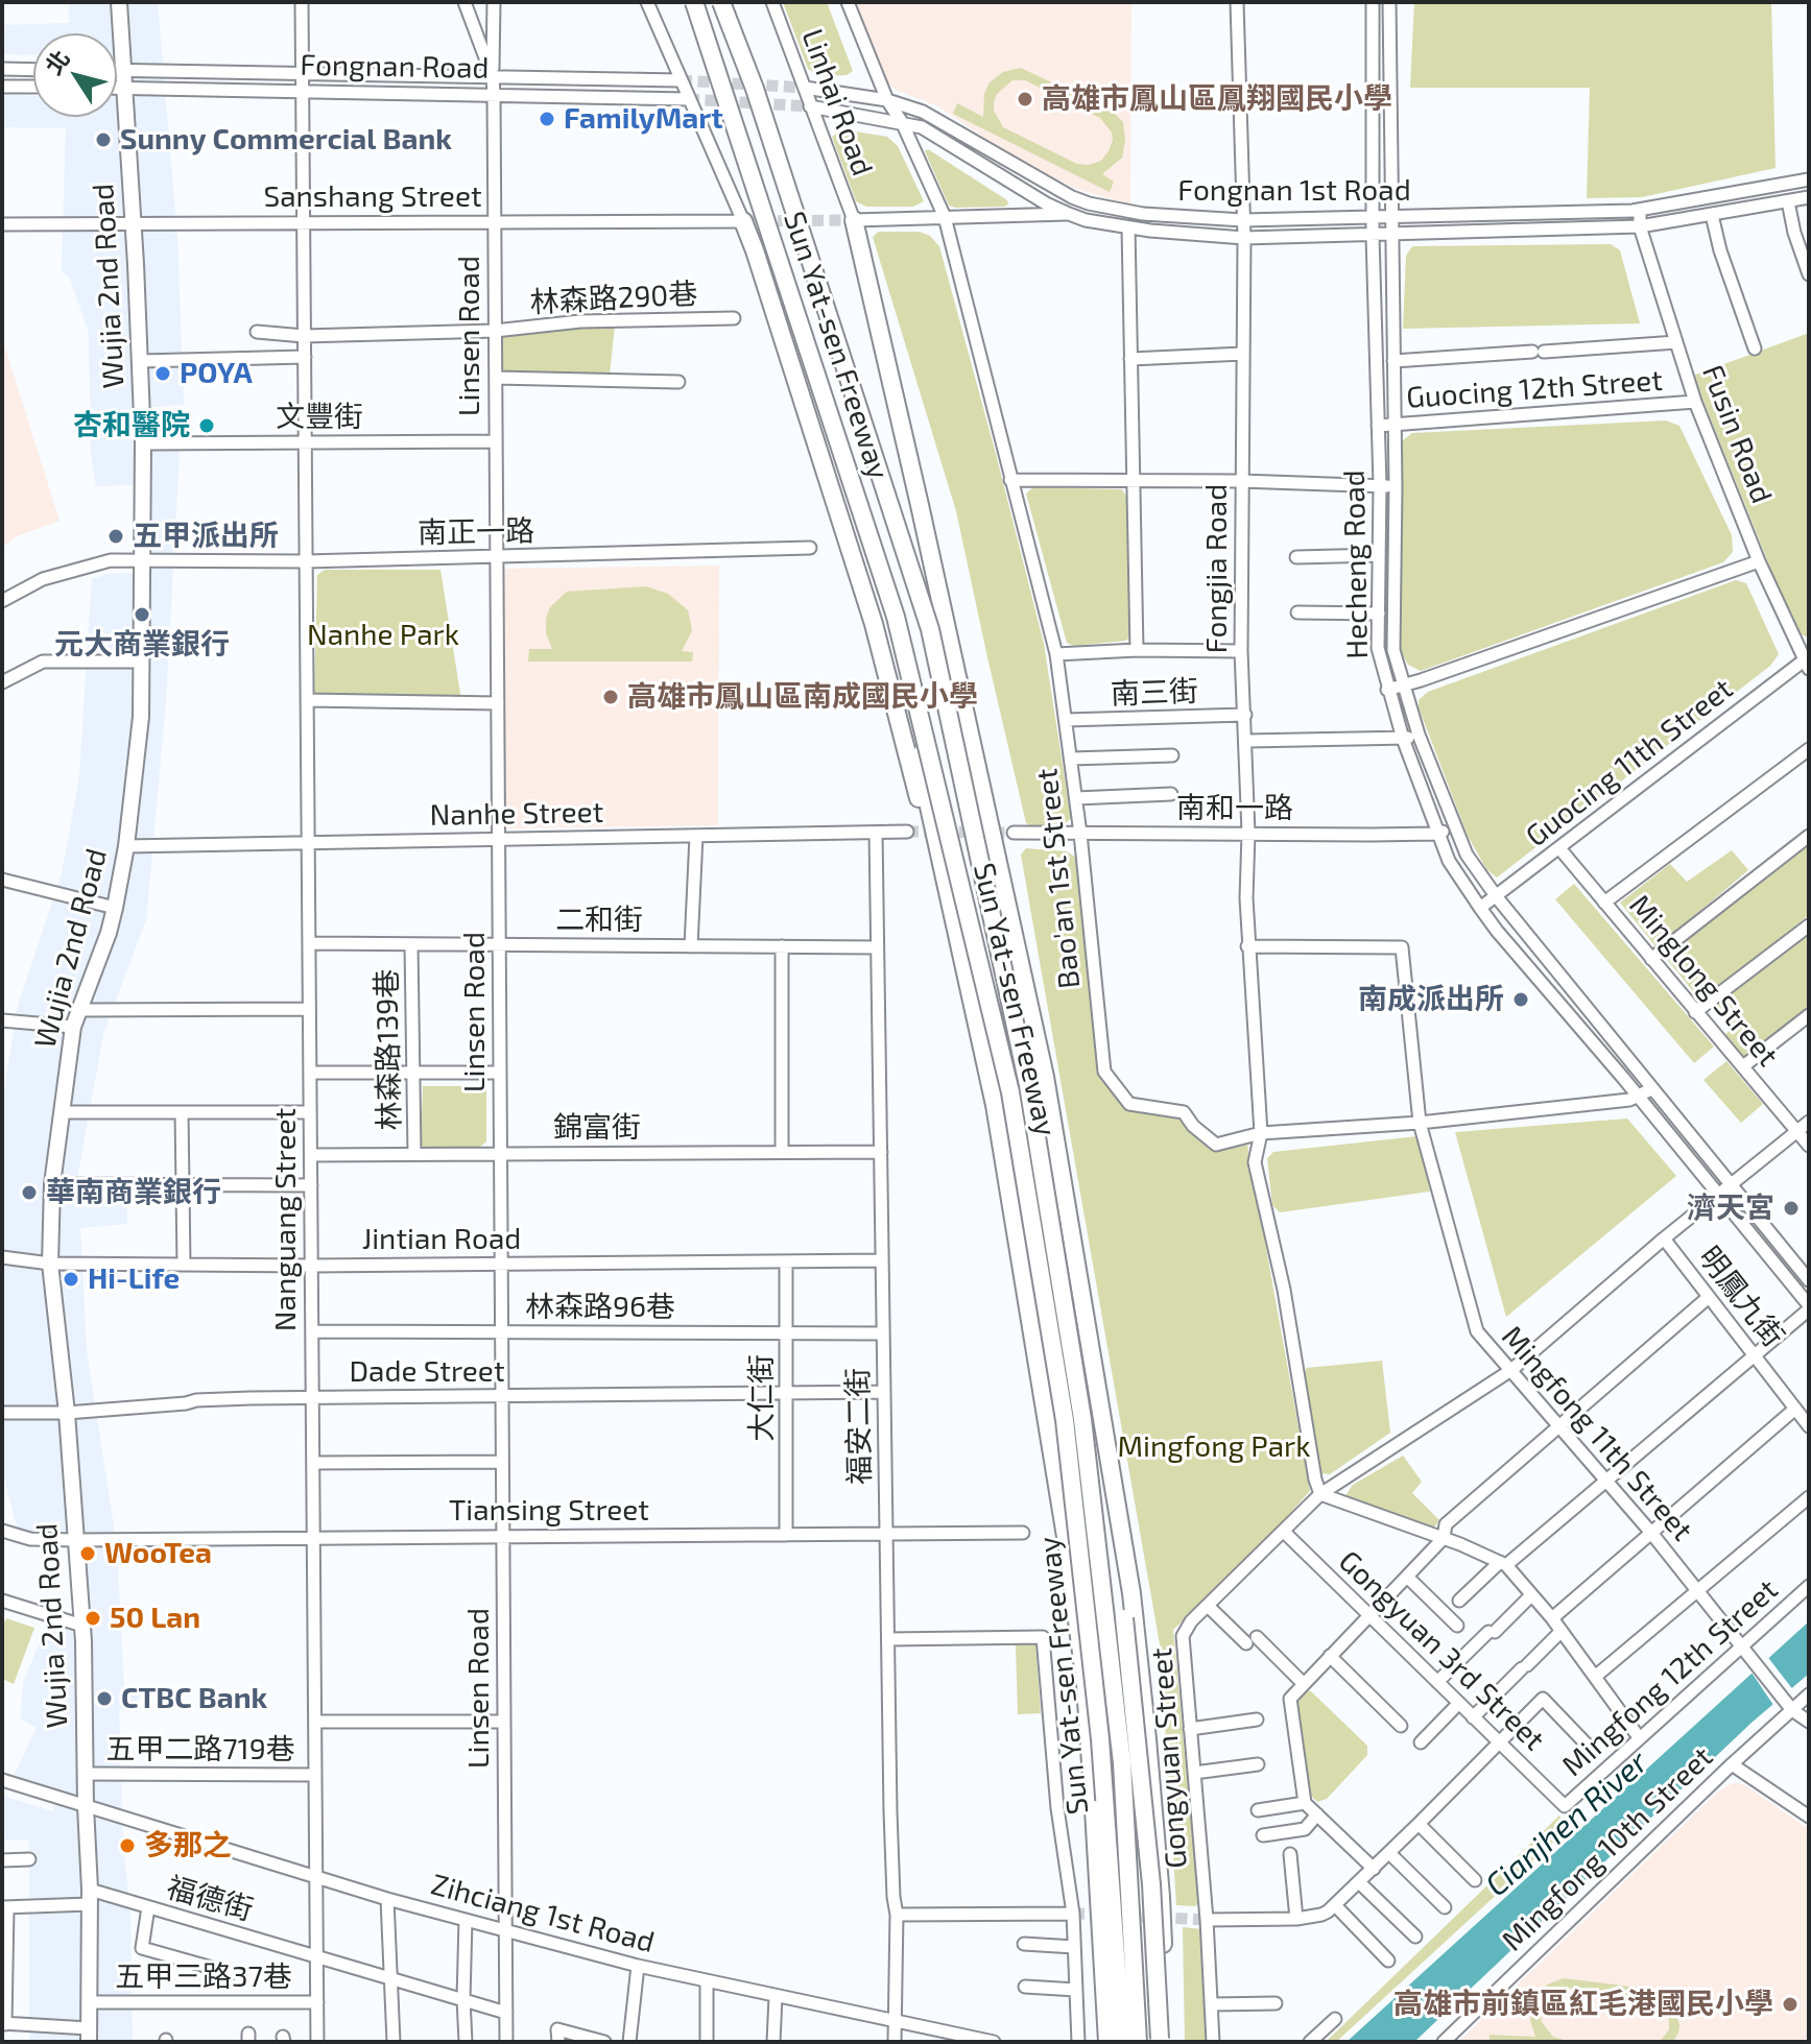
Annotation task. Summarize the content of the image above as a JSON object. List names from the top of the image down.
{
  "streets": {
    "highway": ["Sun Yat-sen Freeway"],
    "main road": ["Wujia 2nd Road"],
    "street": [
      "Fongnan Road",
      "Linhai Road",
      "Fongnan 1st Road",
      "Sanshang Street",
      "林森路290巷",
      "Linsen Road",
      "Guocing 12th Street",
      "文豐街",
      "Fusin Road",
      "南正一路",
      "Hecheng Road",
      "Fongjia Road",
      "南三街",
      "Guocing 11th Street",
      "南和一路",
      "Nanhe Street",
      "Bao'an 1st Street",
      "二和街",
      "Minglong Street",
      "林森路139巷",
      "錦富街",
      "Nanguang Street",
      "Jintian Road",
      "明鳳九街",
      "林森路96巷",
      "Dade Street",
      "大仁街",
      "福安二街",
      "Mingfong 11th Street",
      "Tiansing Street",
      "Gongyuan 3rd Street",
      "Mingfong 12th Street",
      "五甲二路719巷",
      "Gongyuan Street",
      "Mingfong 10th Street",
      "福德街",
      "Zihciang 1st Road",
      "五甲三路37巷"
    ]
  },
  "crossings": [
    ["Fongnan Road", "Wujia 2nd Road"],
    ["Fongnan Road", "Linsen Road"],
    ["Fongnan Road", "Nanguang Street"],
    ["Linhai Road", "Fongnan 1st Road"],
    ["Fongnan 1st Road", "Fusin Road"],
    ["Fongnan 1st Road", "Hecheng Road"],
    ["Fongnan 1st Road", "Fongjia Road"],
    ["Fongnan 1st Road", "Bao'an 1st Street"],
    ["Sanshang Street", "Wujia 2nd Road"],
    ["Sanshang Street", "Linsen Road"],
    ["Sanshang Street", "Nanguang Street"],
    ["Wujia 2nd Road", "文豐街"],
    ["Wujia 2nd Road", "南正一路"],
    ["Wujia 2nd Road", "Nanhe Street"],
    ["Wujia 2nd Road", "Jintian Road"],
    ["Wujia 2nd Road", "Dade Street"],
    ["Wujia 2nd Road", "Tiansing Street"],
    ["Wujia 2nd Road", "五甲二路719巷"],
    ["Wujia 2nd Road", "福德街"],
    ["Wujia 2nd Road", "Zihciang 1st Road"],
    ["Wujia 2nd Road", "五甲三路37巷"],
    ["林森路290巷", "Linsen Road"],
    ["林森路290巷", "Nanguang Street"],
    ["Linsen Road", "文豐街"],
    ["Linsen Road", "南正一路"],
    ["Linsen Road", "Nanhe Street"],
    ["Linsen Road", "二和街"],
    ["Linsen Road", "錦富街"],
    ["Linsen Road", "Jintian Road"],
    ["Linsen Road", "林森路96巷"],
    ["Linsen Road", "Dade Street"],
    ["Linsen Road", "Tiansing Street"],
    ["Linsen Road", "福德街"],
    ["Linsen Road", "Zihciang 1st Road"],
    ["Guocing 12th Street", "Fusin Road"],
    ["Guocing 12th Street", "Hecheng Road"],
    ["文豐街", "Nanguang Street"],
    ["Fusin Road", "Guocing 11th Street"],
    ["南正一路", "Nanguang Street"],
    ["Hecheng Road", "Guocing 11th Street"],
    ["Hecheng Road", "南和一路"],
    ["Hecheng Road", "Bao'an 1st Street"],
    ["Hecheng Road", "Gongyuan Street"],
    ["Fongjia Road", "南三街"],
    ["Fongjia Road", "南和一路"],
    ["Fongjia Road", "Bao'an 1st Street"],
    ["Fongjia Road", "Mingfong 11th Street"],
    ["南三街", "Bao'an 1st Street"],
    ["Guocing 11th Street", "Minglong Street"],
    ["南和一路", "Bao'an 1st Street"],
    ["Nanhe Street", "Nanguang Street"],
    ["Nanhe Street", "福安二街"],
    ["Bao'an 1st Street", "Mingfong 11th Street"],
    ["二和街", "林森路139巷"],
    ["二和街", "Nanguang Street"],
    ["二和街", "福安二街"],
    ["Minglong Street", "Gongyuan Street"],
    ["林森路139巷", "錦富街"],
    ["錦富街", "Nanguang Street"],
    ["錦富街", "福安二街"],
    ["Nanguang Street", "Jintian Road"],
    ["Nanguang Street", "林森路96巷"],
    ["Nanguang Street", "Dade Street"],
    ["Nanguang Street", "Tiansing Street"],
    ["Nanguang Street", "五甲二路719巷"],
    ["Nanguang Street", "Zihciang 1st Road"],
    ["Jintian Road", "大仁街"],
    ["Jintian Road", "福安二街"],
    ["明鳳九街", "Gongyuan Street"],
    ["林森路96巷", "大仁街"],
    ["林森路96巷", "福安二街"],
    ["Dade Street", "大仁街"],
    ["Dade Street", "福安二街"],
    ["大仁街", "Tiansing Street"],
    ["福安二街", "Tiansing Street"],
    ["福安二街", "Zihciang 1st Road"],
    ["Mingfong 11th Street", "Mingfong 12th Street"],
    ["Mingfong 11th Street", "Gongyuan Street"],
    ["Mingfong 11th Street", "Mingfong 10th Street"],
    ["Gongyuan 3rd Street", "Mingfong 12th Street"],
    ["Gongyuan 3rd Street", "Gongyuan Street"]
  ],
  "water": ["Cianjhen River"],
  "parks": ["Nanhe Park", "Mingfong Park"],
  "places": [
    "高雄市鳳山區鳳翔國民小學",
    "FamilyMart",
    "Sunny Commercial Bank",
    "POYA",
    "杏和醫院",
    "五甲派出所",
    "元大商業銀行",
    "高雄市鳳山區南成國民小學",
    "南成派出所",
    "華南商業銀行",
    "濟天宮",
    "Hi-Life",
    "WooTea",
    "50 Lan",
    "CTBC Bank",
    "多那之",
    "高雄市前鎮區紅毛港國民小學"
  ],
  "north": "top left"
}
